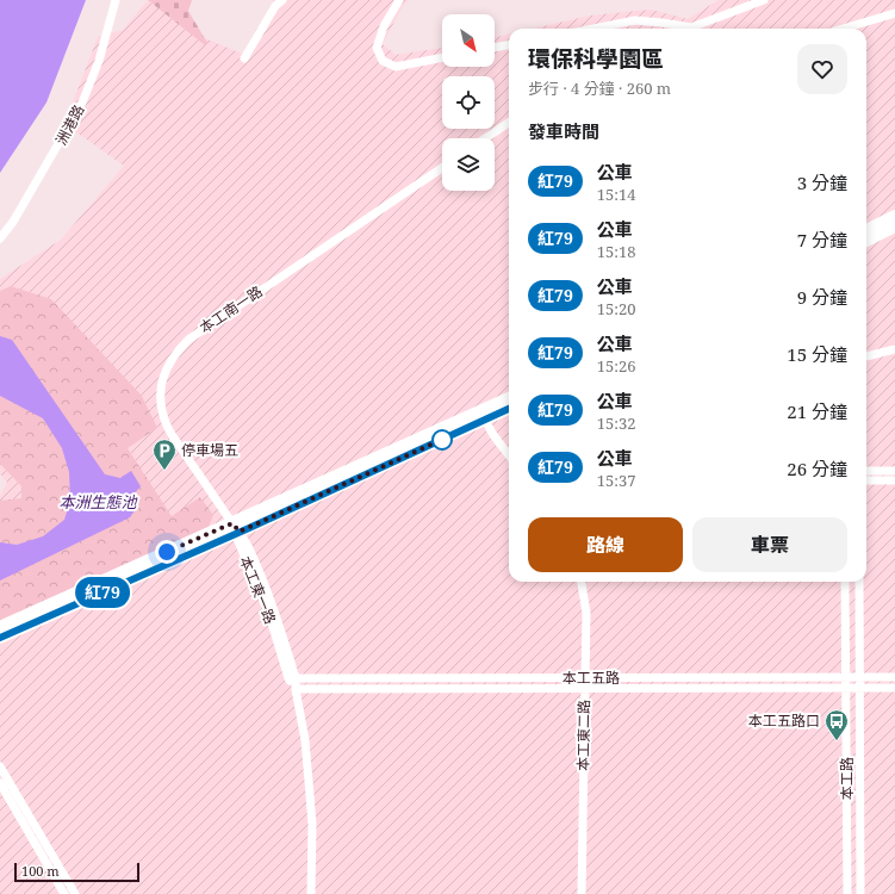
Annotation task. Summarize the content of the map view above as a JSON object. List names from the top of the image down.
{
  "streets": {
    "street": [
      "洲港路",
      "本工南一路",
      "本工東一路",
      "本工五路",
      "本工東二路",
      "本工路"
    ]
  },
  "crossings": [
    ["本工南一路", "本工東一路"],
    ["本工東一路", "本工五路"],
    ["本工五路", "本工東二路"],
    ["本工五路", "本工路"]
  ],
  "water": ["本洲生態池"],
  "places": {
    "parking": ["停車場五"],
    "bus stop": ["本工五路口"]
  },
  "lines": ["bus line 紅79"],
  "scale_bar": "100 m",
  "north": "bottom right",
  "page": {
    "on_map": "紅79",
    "heading": [
      ["環保科學園區", "步行 · 4 分鐘 · 260 m"],
      "發車時間"
    ],
    "list": [
      {
        "mark": "紅79",
        "name": "公車",
        "note": "15:14",
        "value": "3 分鐘"
      },
      {
        "mark": "紅79",
        "name": "公車",
        "note": "15:18",
        "value": "7 分鐘"
      },
      {
        "mark": "紅79",
        "name": "公車",
        "note": "15:20",
        "value": "9 分鐘"
      },
      {
        "mark": "紅79",
        "name": "公車",
        "note": "15:26",
        "value": "15 分鐘"
      },
      {
        "mark": "紅79",
        "name": "公車",
        "note": "15:32",
        "value": "21 分鐘"
      },
      {
        "mark": "紅79",
        "name": "公車",
        "note": "15:37",
        "value": "26 分鐘"
      }
    ],
    "buttons": ["路線", "車票"],
    "scale": "100 m"
  }
}
